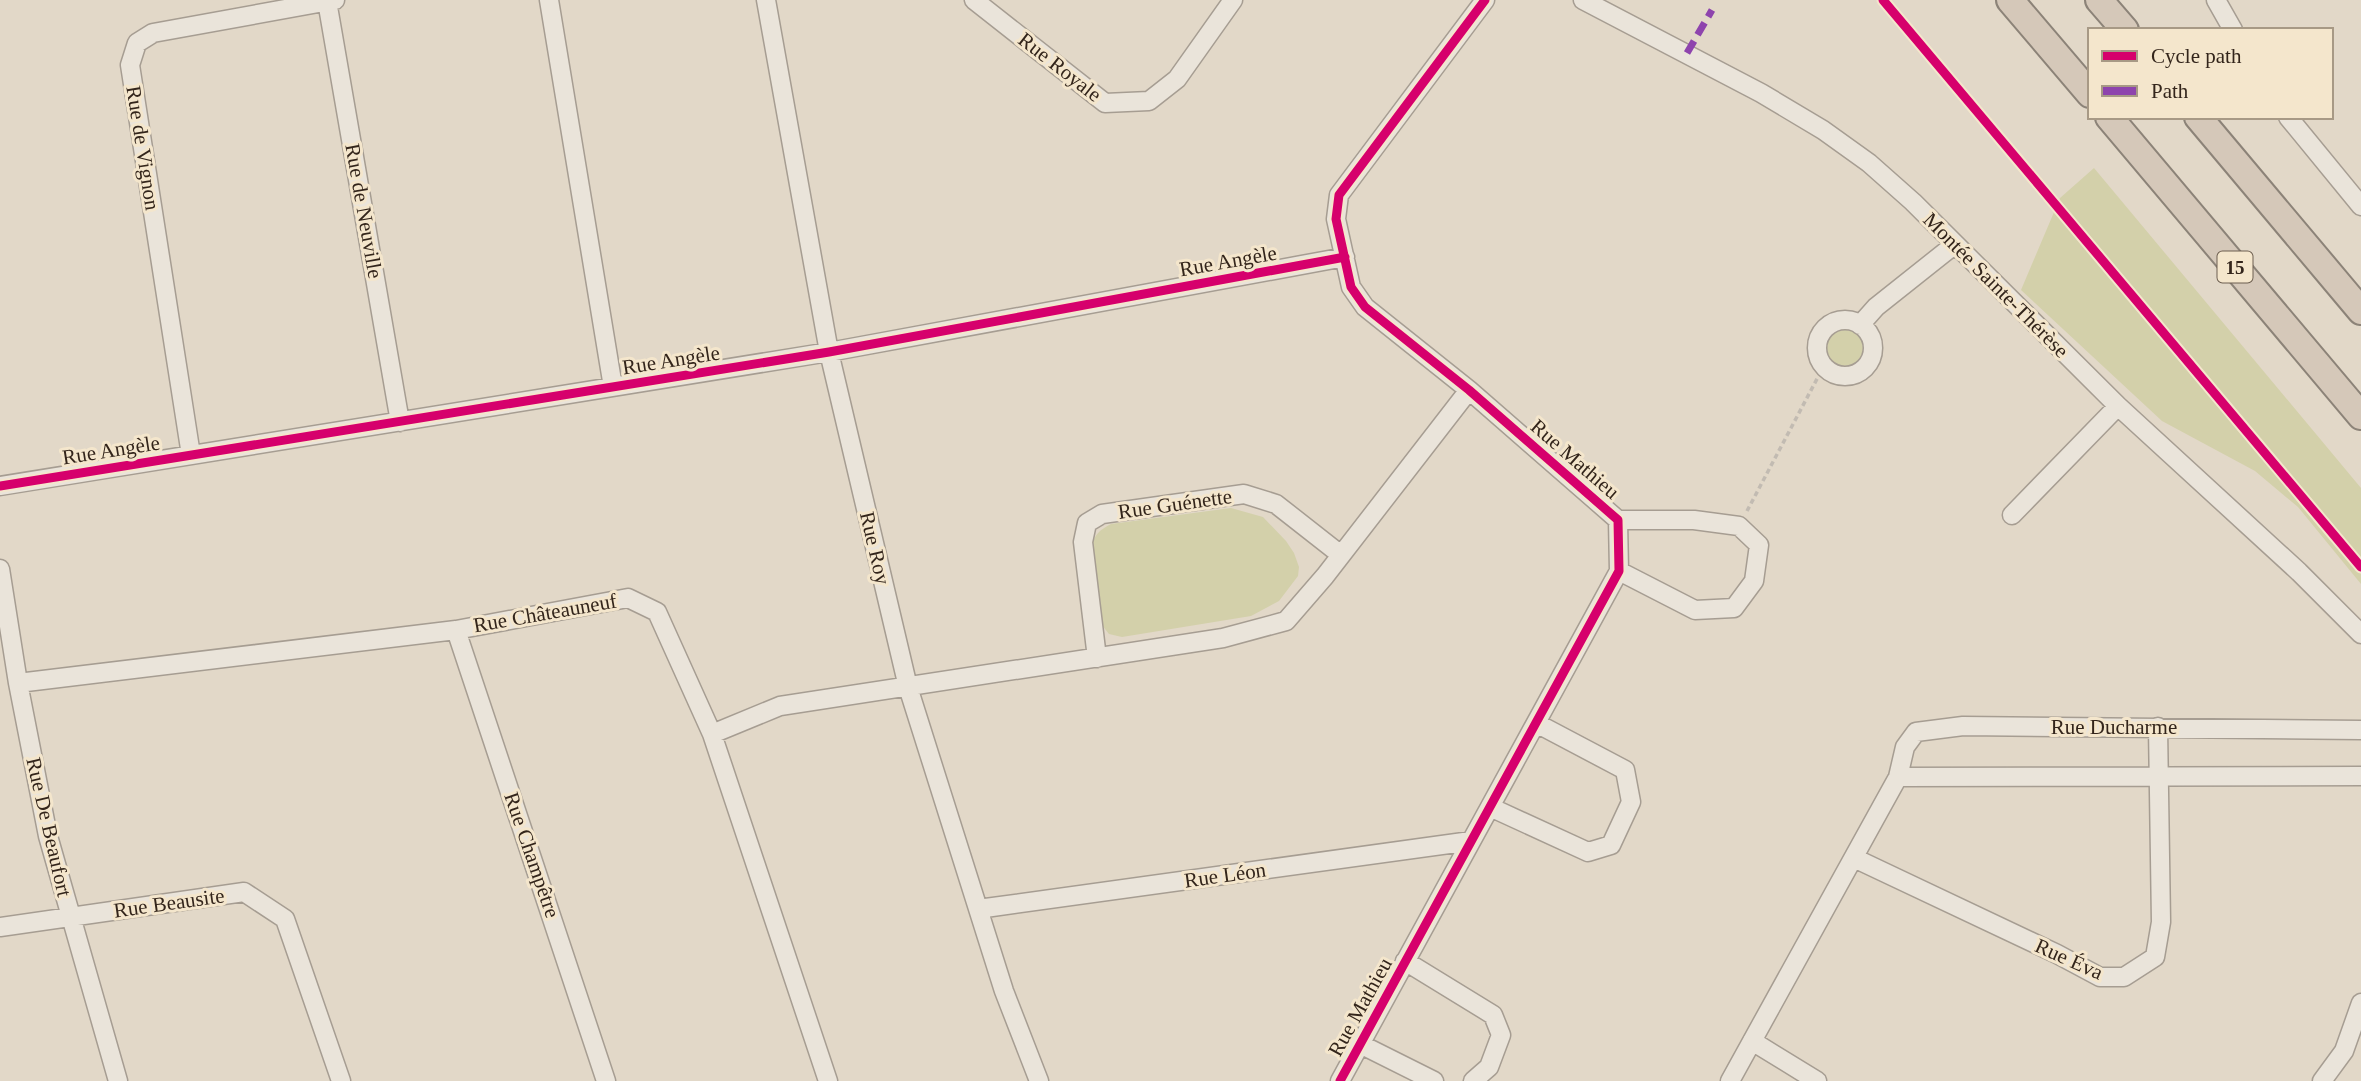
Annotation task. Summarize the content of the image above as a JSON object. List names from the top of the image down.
{
  "streets": {
    "highway": ["15"],
    "street": [
      "Rue Royale",
      "Rue de Vignon",
      "Rue de Neuville",
      "Rue Angèle",
      "Montée Sainte-Thérèse",
      "Rue Mathieu",
      "Rue Guénette",
      "Rue Roy",
      "Rue Châteauneuf",
      "Rue Ducharme",
      "Rue De Beaufort",
      "Rue Champêtre",
      "Rue Léon",
      "Rue Beausite",
      "Rue Éva"
    ]
  },
  "crossings": [
    ["Rue de Vignon", "Rue de Neuville"],
    ["Rue de Vignon", "Rue Angèle"],
    ["Rue de Neuville", "Rue Angèle"],
    ["Rue Angèle", "Rue Mathieu"],
    ["Rue Angèle", "Rue Roy"],
    ["Rue Mathieu", "Rue Léon"],
    ["Rue Roy", "Rue Léon"],
    ["Rue Châteauneuf", "Rue De Beaufort"],
    ["Rue Châteauneuf", "Rue Champêtre"],
    ["Rue Ducharme", "Rue Éva"],
    ["Rue De Beaufort", "Rue Beausite"]
  ],
  "legend": ["Cycle path", "Path"]
}
